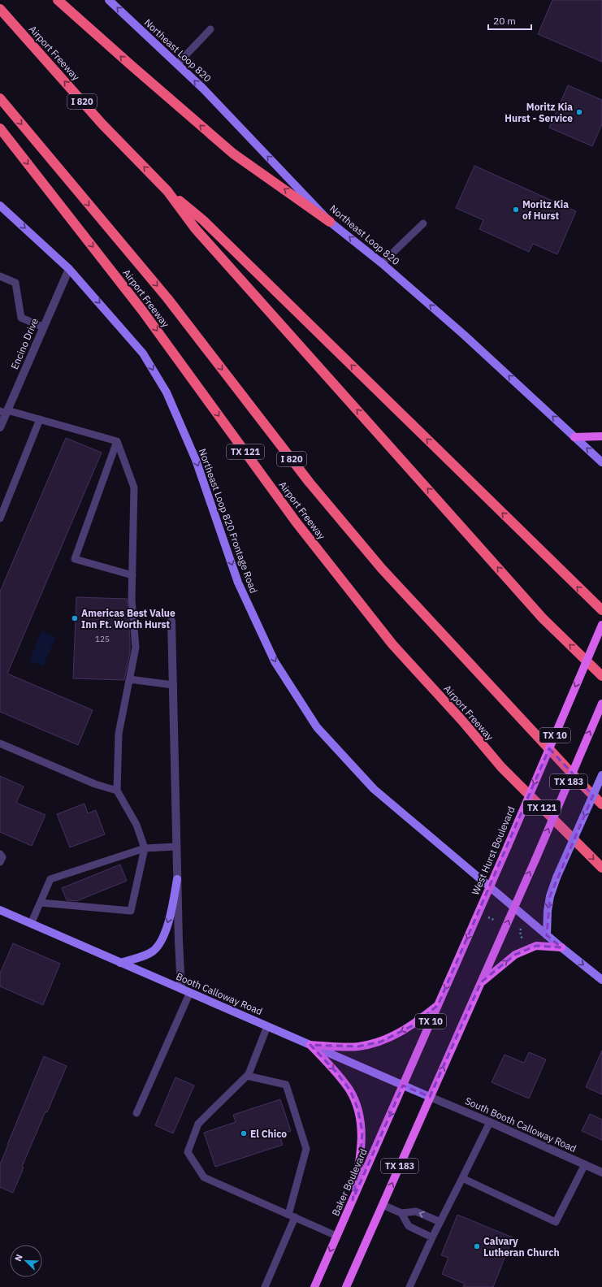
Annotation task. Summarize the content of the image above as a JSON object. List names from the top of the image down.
{
  "streets": {
    "highway": ["Airport Freeway", "I 820", "TX 121"],
    "main road": [
      "Northeast Loop 820",
      "Northeast Loop 820 Frontage Road",
      "TX 10",
      "TX 183",
      "West Hurst Boulevard",
      "Booth Calloway Road",
      "Baker Boulevard"
    ],
    "street": ["Encino Drive", "South Booth Calloway Road"]
  },
  "crossings": [
    ["Airport Freeway", "I 820"],
    ["Encino Drive", "Northeast Loop 820 Frontage Road"],
    ["Northeast Loop 820 Frontage Road", "TX 183"],
    ["Northeast Loop 820 Frontage Road", "West Hurst Boulevard"],
    ["TX 183", "Booth Calloway Road"],
    ["TX 183", "South Booth Calloway Road"],
    ["West Hurst Boulevard", "Booth Calloway Road"],
    ["West Hurst Boulevard", "Baker Boulevard"],
    ["Booth Calloway Road", "South Booth Calloway Road"],
    ["Booth Calloway Road", "Baker Boulevard"]
  ],
  "one_way": ["Northeast Loop 820", "Northeast Loop 820 Frontage Road"],
  "places": [
    "Moritz Kia Hurst - Service",
    "Moritz Kia of Hurst",
    "Americas Best Value Inn Ft. Worth Hurst",
    "El Chico",
    "Calvary Lutheran Church"
  ],
  "house_numbers": ["125"],
  "scale_bar": "20 m",
  "north": "top left"
}
